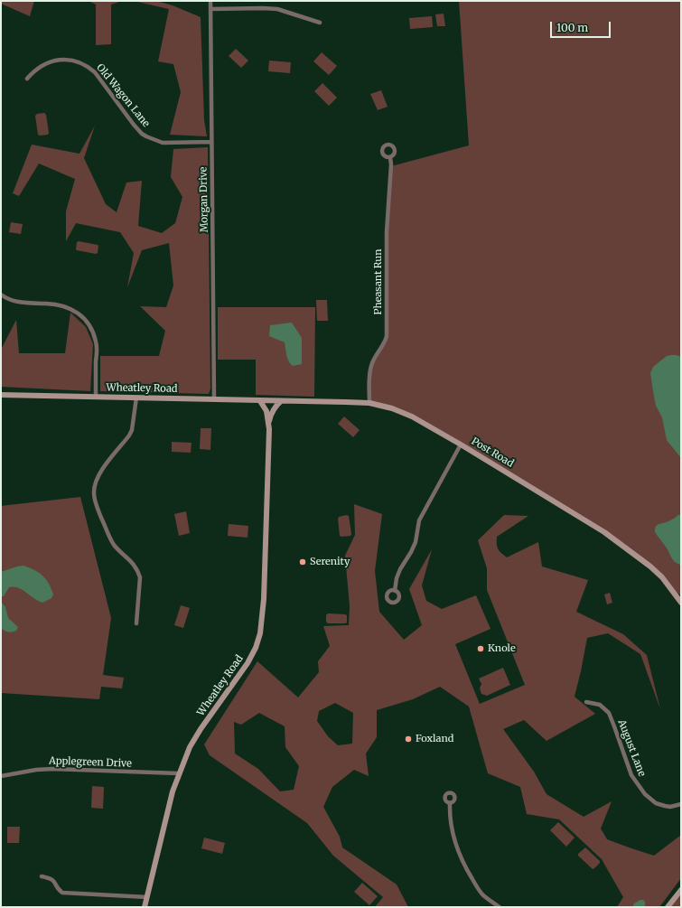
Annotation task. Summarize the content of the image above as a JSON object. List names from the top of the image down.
{
  "streets": {
    "main road": ["Wheatley Road", "Post Road"],
    "street": [
      "Old Wagon Lane",
      "Morgan Drive",
      "Pheasant Run",
      "August Lane",
      "Applegreen Drive"
    ]
  },
  "crossings": [
    ["Old Wagon Lane", "Morgan Drive"],
    ["Morgan Drive", "Wheatley Road"],
    ["Pheasant Run", "Post Road"],
    ["Wheatley Road", "Post Road"],
    ["Wheatley Road", "Applegreen Drive"]
  ],
  "places": ["Serenity", "Knole", "Foxland"],
  "scale_bar": "100 m"
}
